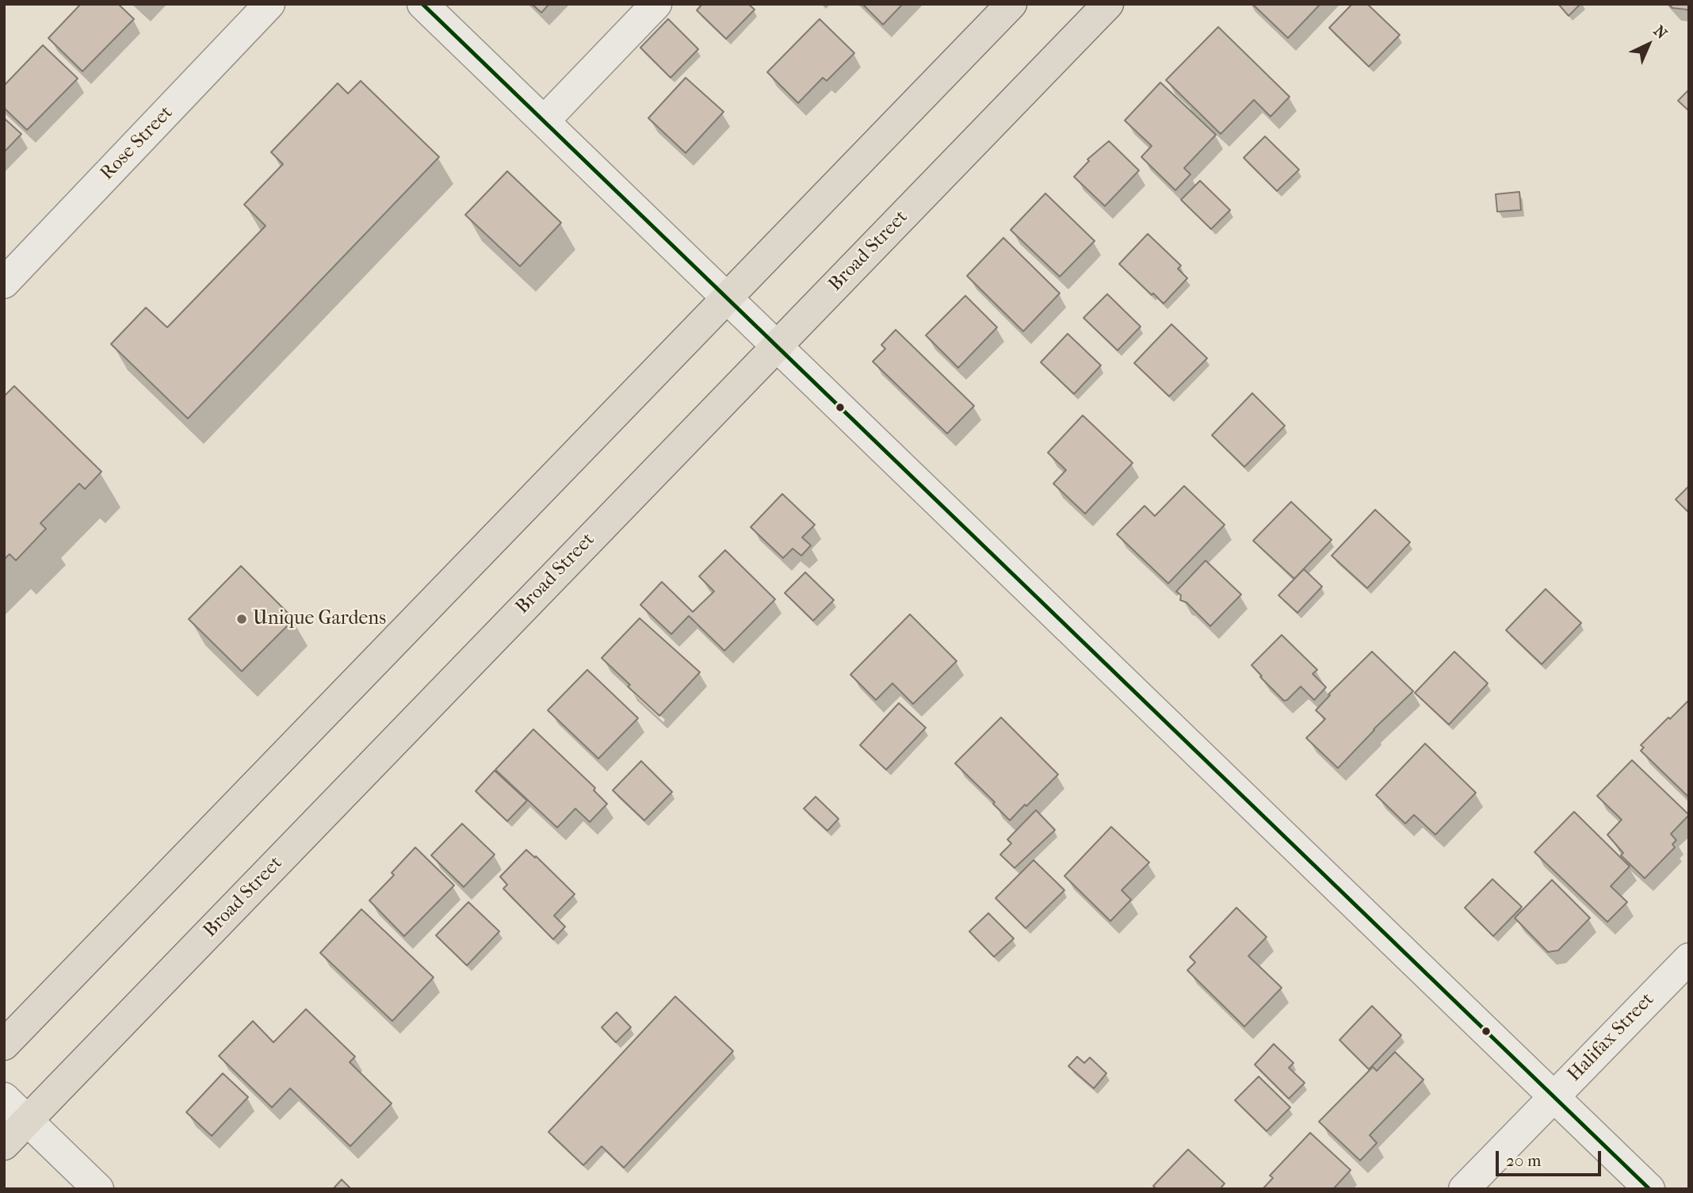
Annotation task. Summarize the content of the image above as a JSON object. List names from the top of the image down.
{
  "streets": {
    "main road": ["Broad Street"],
    "street": ["Rose Street", "Halifax Street"]
  },
  "places": ["Unique Gardens"],
  "scale_bar": "20 m",
  "north": "top right"
}
